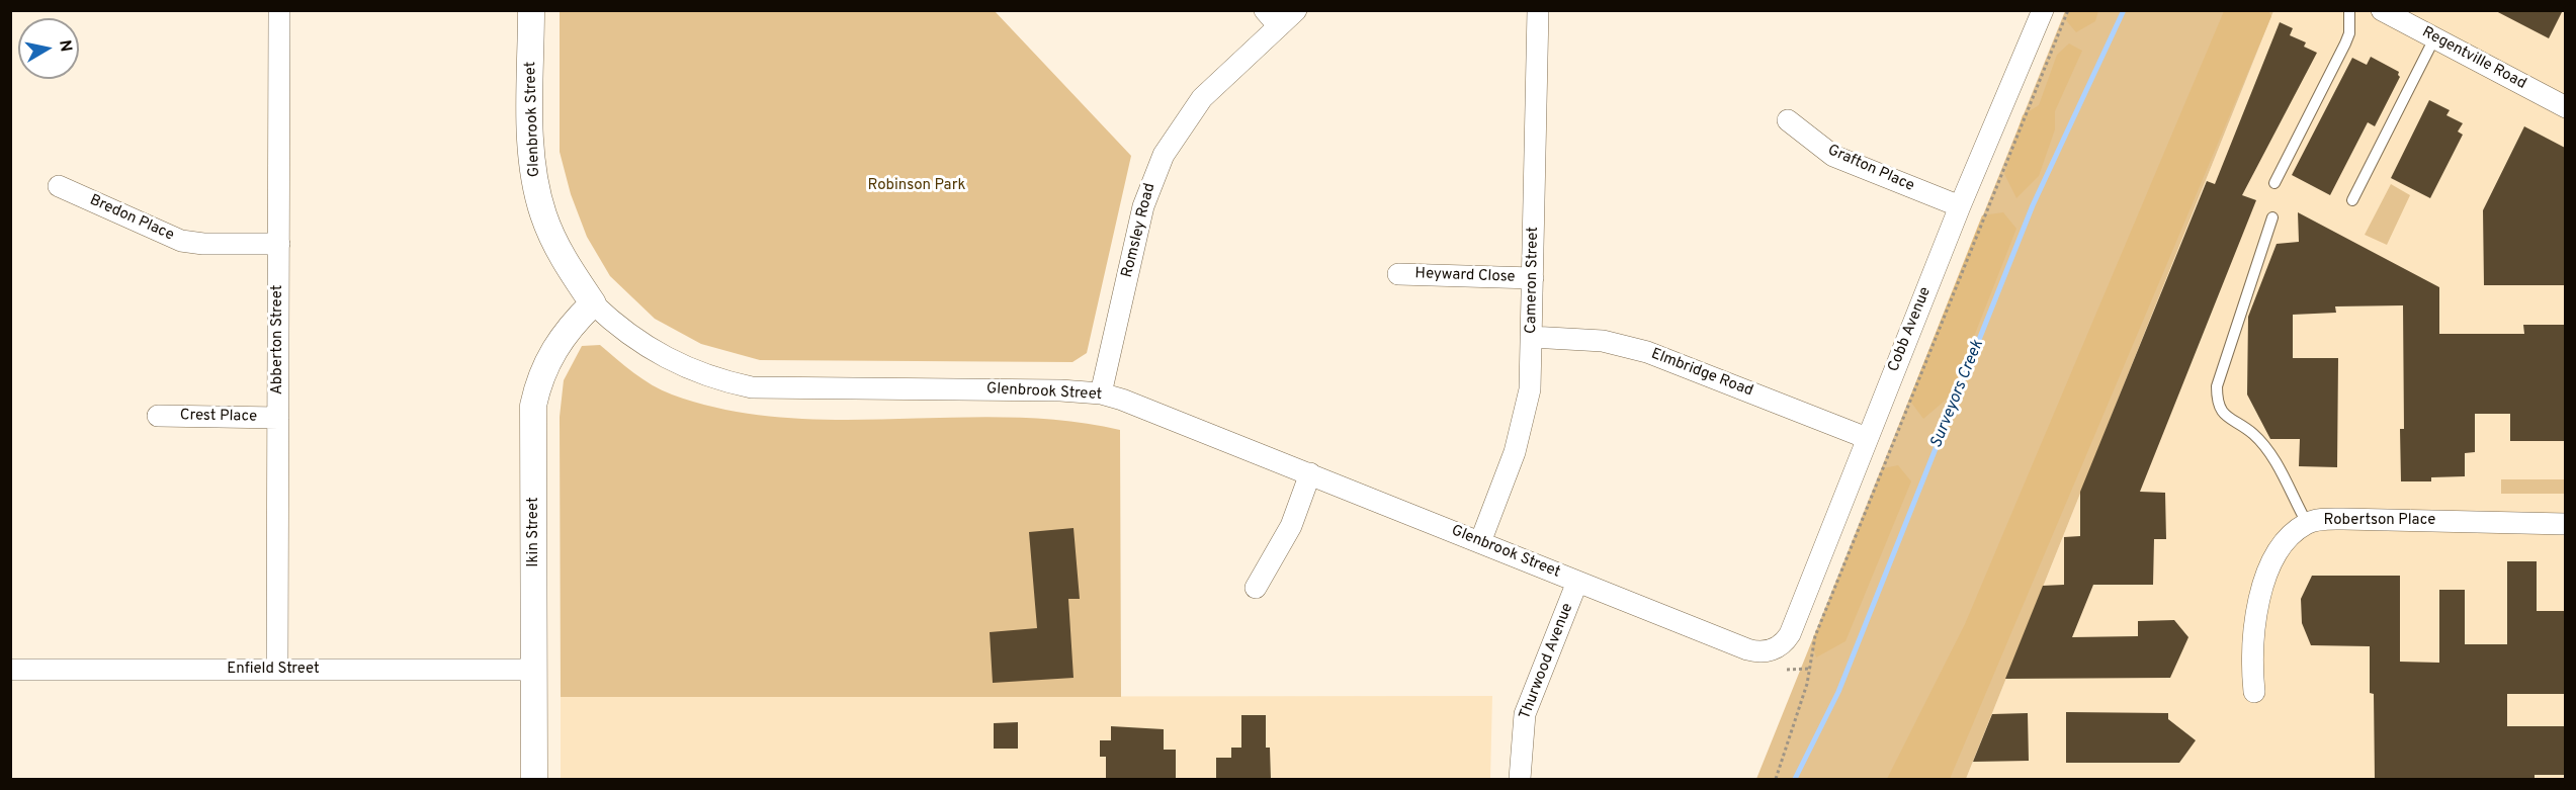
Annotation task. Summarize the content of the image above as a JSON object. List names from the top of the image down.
{
  "streets": {
    "street": [
      "Regentville Road",
      "Glenbrook Street",
      "Grafton Place",
      "Bredon Place",
      "Romsley Road",
      "Heyward Close",
      "Cameron Street",
      "Cobb Avenue",
      "Abberton Street",
      "Elmbridge Road",
      "Crest Place",
      "Robertson Place",
      "Ikin Street",
      "Thurwood Avenue",
      "Enfield Street"
    ]
  },
  "crossings": [
    ["Glenbrook Street", "Romsley Road"],
    ["Glenbrook Street", "Cameron Street"],
    ["Glenbrook Street", "Cobb Avenue"],
    ["Glenbrook Street", "Ikin Street"],
    ["Glenbrook Street", "Thurwood Avenue"],
    ["Grafton Place", "Cobb Avenue"],
    ["Bredon Place", "Abberton Street"],
    ["Heyward Close", "Cameron Street"],
    ["Cameron Street", "Elmbridge Road"],
    ["Cobb Avenue", "Elmbridge Road"],
    ["Abberton Street", "Crest Place"],
    ["Abberton Street", "Enfield Street"],
    ["Ikin Street", "Enfield Street"]
  ],
  "water": ["Surveyors Creek"],
  "parks": ["Robinson Park"],
  "north": "right"
}
